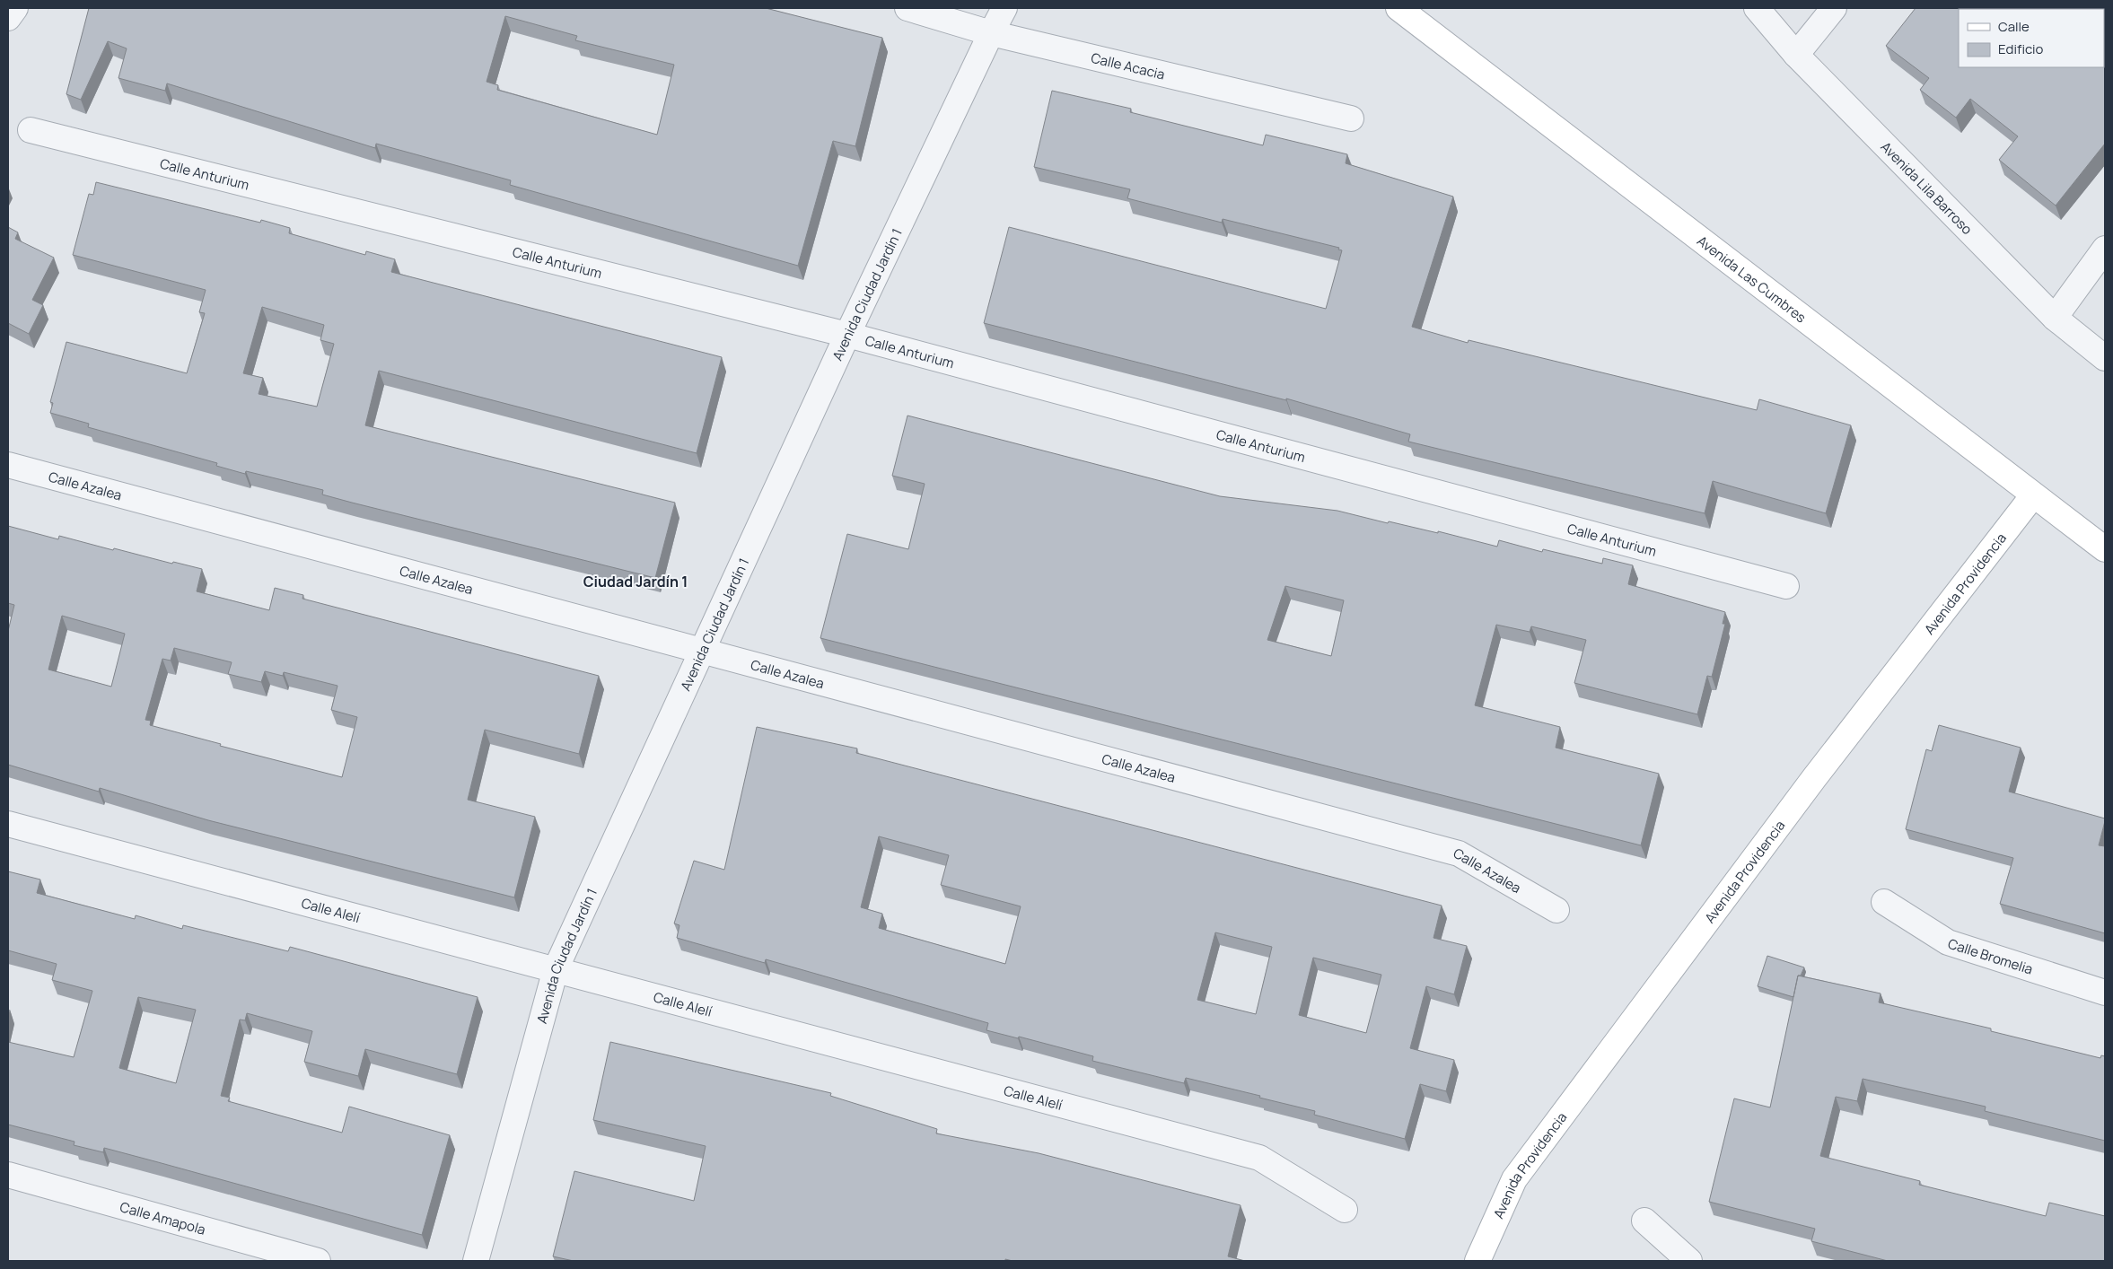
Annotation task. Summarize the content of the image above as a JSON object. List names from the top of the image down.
{
  "streets": {
    "street": [
      "Calle Acacia",
      "Calle Anturium",
      "Avenida Lila Barroso",
      "Avenida Las Cumbres",
      "Avenida Ciudad Jardín 1",
      "Calle Azalea",
      "Avenida Providencia",
      "Calle Alelí",
      "Calle Bromelia",
      "Calle Amapola"
    ]
  },
  "crossings": [
    ["Calle Acacia", "Avenida Ciudad Jardín 1"],
    ["Calle Anturium", "Avenida Ciudad Jardín 1"],
    ["Avenida Las Cumbres", "Avenida Providencia"],
    ["Avenida Ciudad Jardín 1", "Calle Azalea"],
    ["Avenida Ciudad Jardín 1", "Calle Alelí"]
  ],
  "districts": ["Ciudad Jardín 1"],
  "legend": ["Calle", "Edificio"]
}
